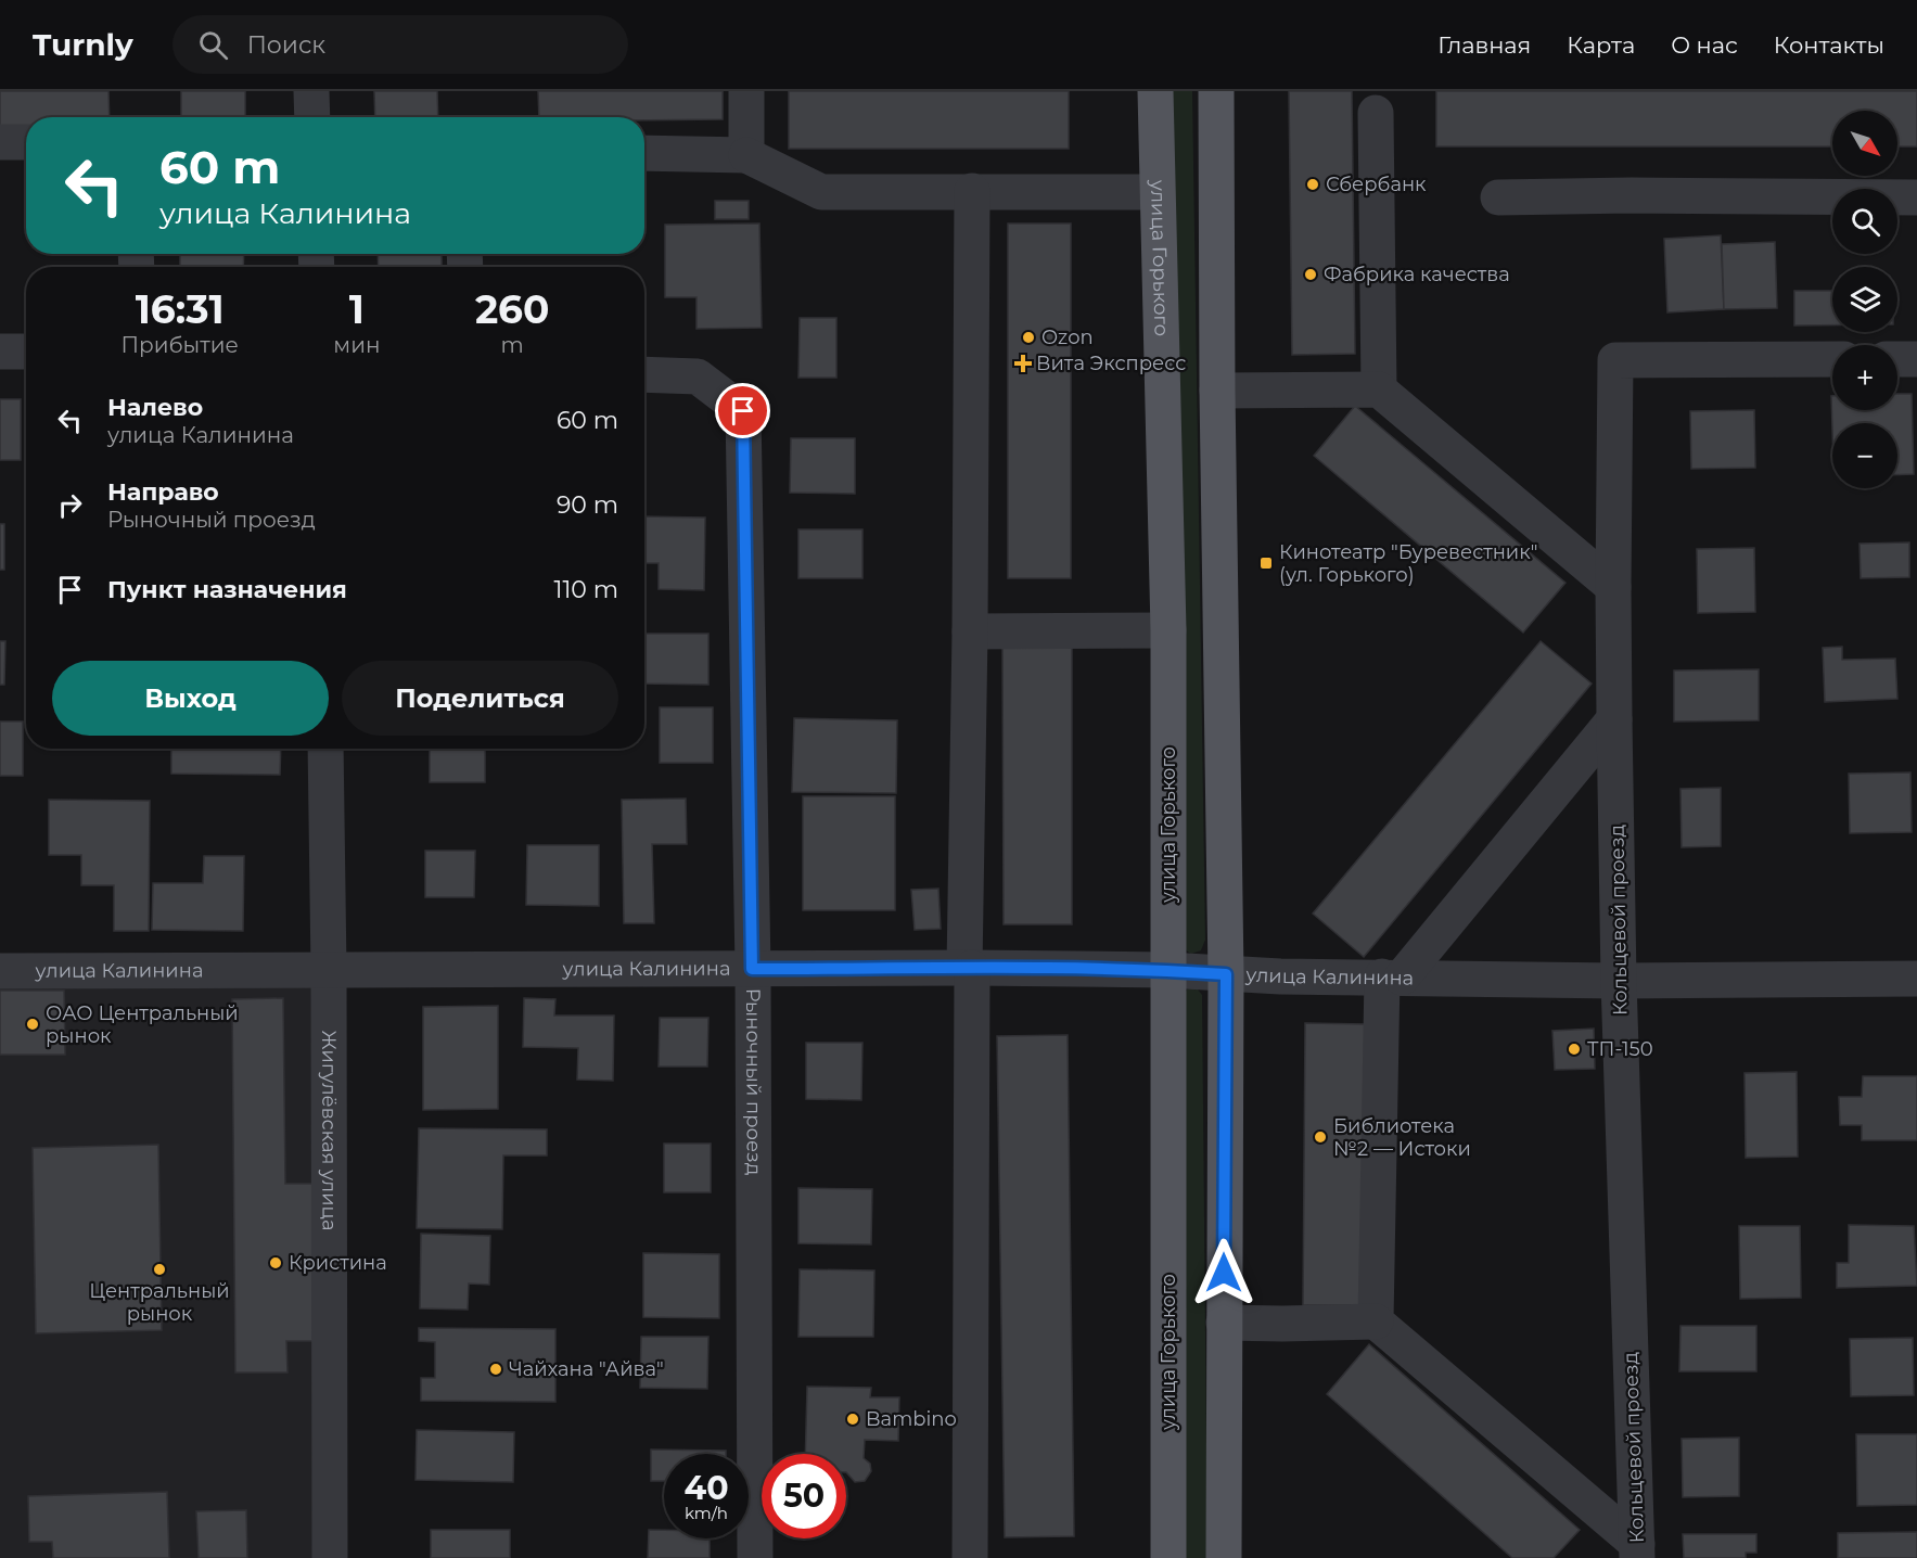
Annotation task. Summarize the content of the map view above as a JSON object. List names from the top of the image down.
{
  "streets": {
    "main road": ["улица Горького"],
    "street": [
      "Кольцевой проезд",
      "улица Калинина",
      "Рыночный проезд",
      "Жигулёвская улица"
    ]
  },
  "crossings": [
    ["улица Горького", "улица Калинина"],
    ["Кольцевой проезд", "улица Калинина"],
    ["улица Калинина", "Рыночный проезд"],
    ["улица Калинина", "Жигулёвская улица"]
  ],
  "places": {
    "other": [
      "Сбербанк",
      "Фабрика качества",
      "Ozon",
      "ОАО Центральный рынок",
      "ТП-150",
      "Библиотека №2 — Истоки",
      "Кристина",
      "Центральный рынок",
      "Чайхана \"Айва\"",
      "Bambino"
    ],
    "health": ["Вита Экспресс"],
    "transit": ["Кинотеатр \"Буревестник\" (ул. Горького)"]
  },
  "north": "bottom right",
  "page": {
    "header": "Turnly",
    "search": "Поиск",
    "nav": [
      "Главная",
      "Карта",
      "О нас",
      "Контакты"
    ],
    "map_buttons": ["+", "−"],
    "turn": ["60 m", "улица Калинина"],
    "eta": [
      "16:31",
      "Прибытие",
      "1",
      "мин",
      "260",
      "m"
    ],
    "list": [
      {
        "name": "Налево",
        "note": "улица Калинина",
        "value": "60 m"
      },
      {
        "name": "Направо",
        "note": "Рыночный проезд",
        "value": "90 m"
      },
      {
        "name": "Пункт назначения",
        "value": "110 m"
      }
    ],
    "buttons": ["Выход", "Поделиться"],
    "speed": "40 km/h",
    "limit": "50"
  }
}
